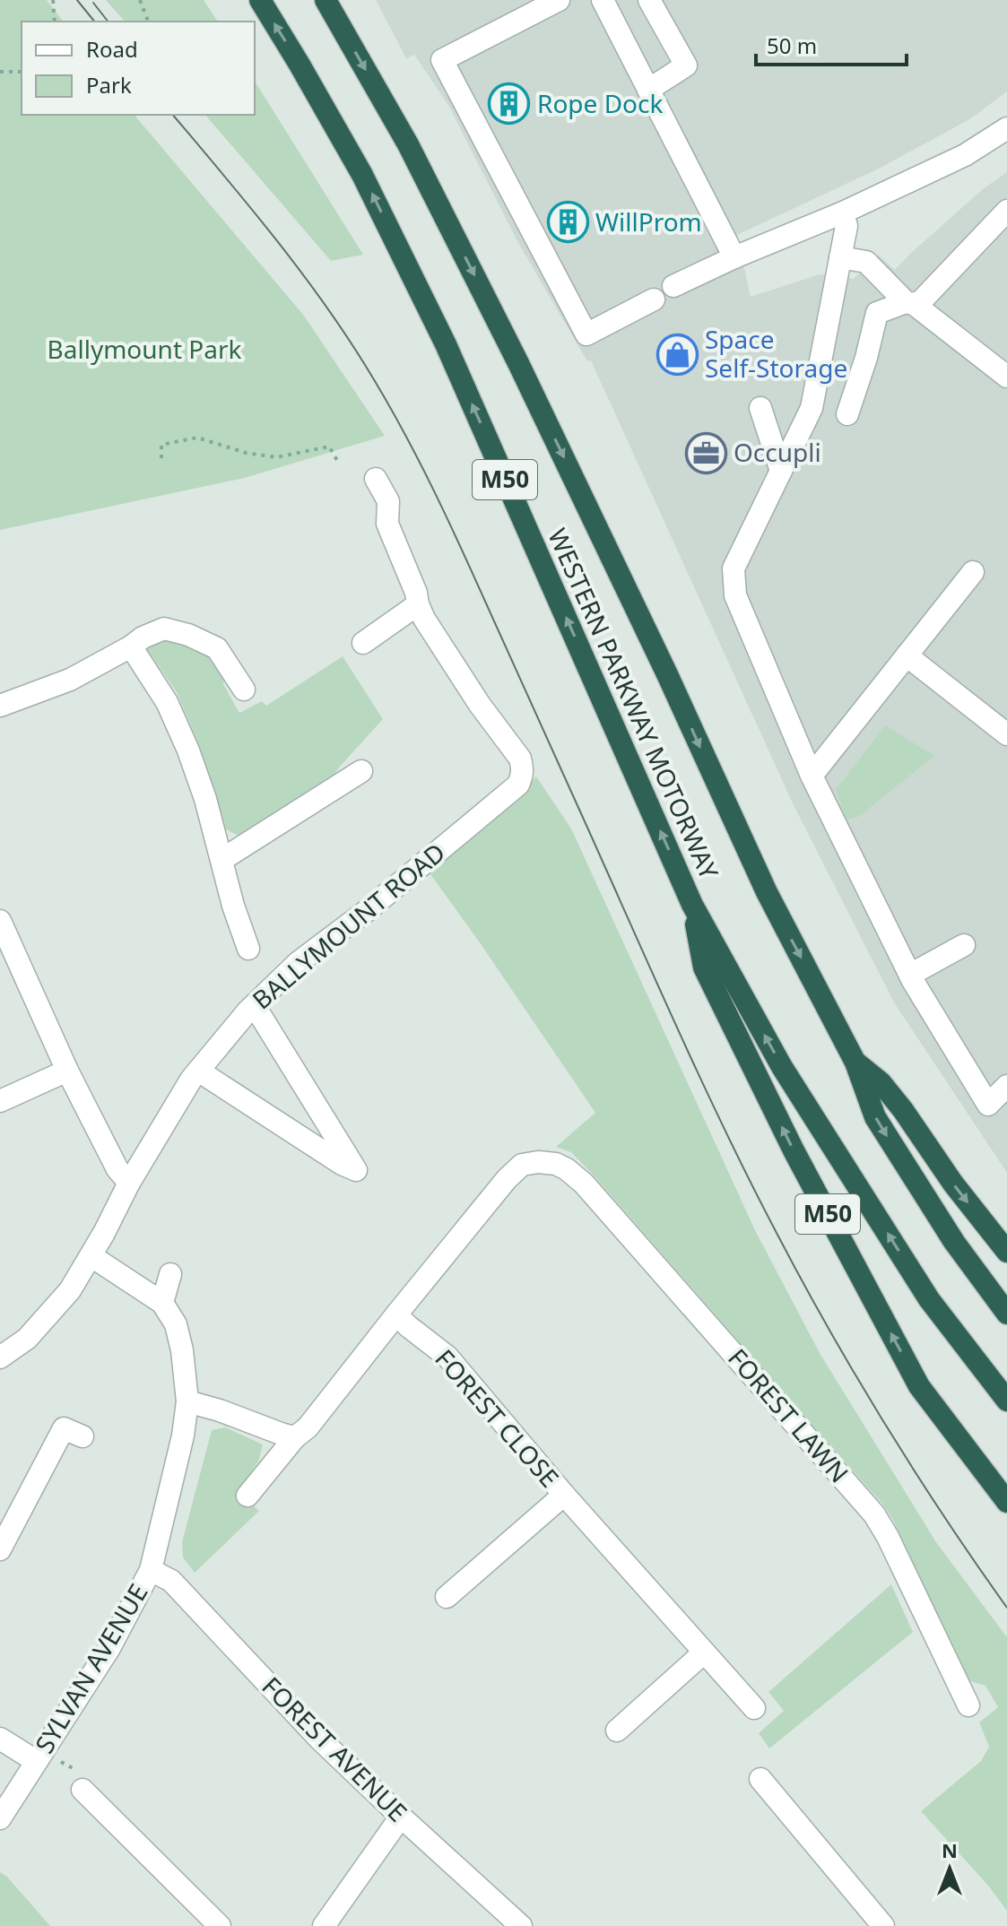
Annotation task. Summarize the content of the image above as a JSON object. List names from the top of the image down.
{
  "streets": {
    "highway": ["M50", "WESTERN PARKWAY MOTORWAY"],
    "street": [
      "BALLYMOUNT ROAD",
      "FOREST LAWN",
      "FOREST CLOSE",
      "SYLVAN AVENUE",
      "FOREST AVENUE"
    ]
  },
  "crossings": [
    ["M50", "WESTERN PARKWAY MOTORWAY"],
    ["FOREST LAWN", "FOREST CLOSE"],
    ["SYLVAN AVENUE", "FOREST AVENUE"]
  ],
  "parks": ["Ballymount Park"],
  "places": {
    "building": ["Rope Dock", "WillProm"],
    "shop": ["Space Self-Storage"],
    "office": ["Occupli"]
  },
  "legend": ["Road", "Park"],
  "scale_bar": "50 m",
  "north": "top"
}
